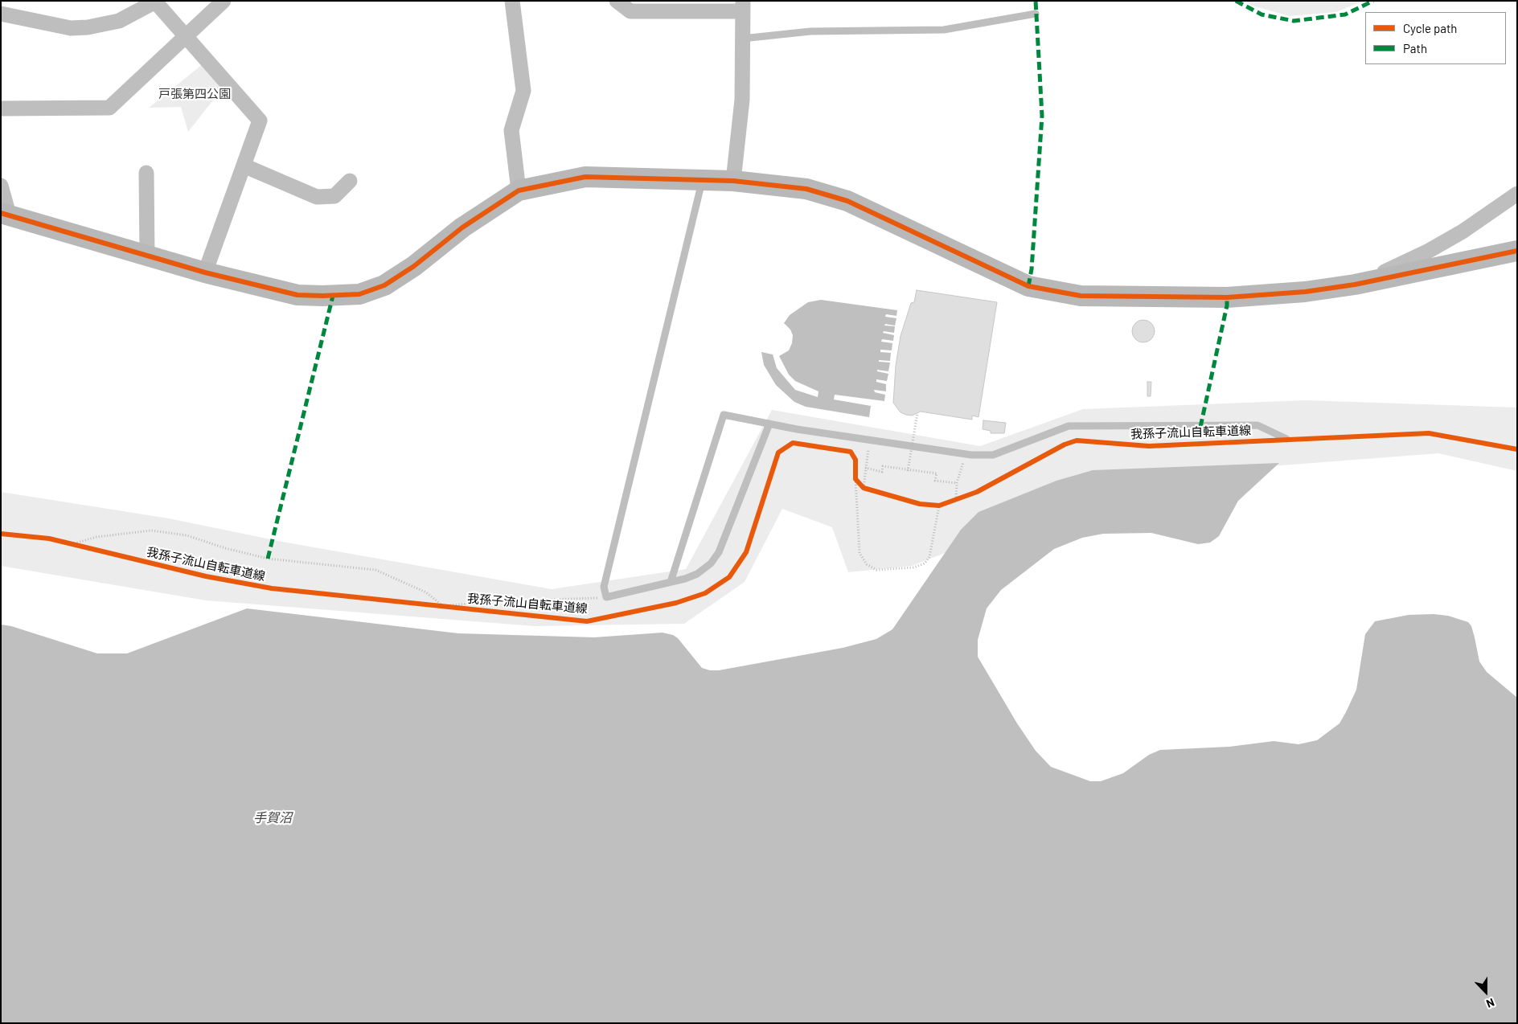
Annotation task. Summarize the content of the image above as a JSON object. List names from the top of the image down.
{
  "streets": {
    "cycle path": ["我孫子流山自転車道線"]
  },
  "water": ["手賀沼"],
  "parks": ["戸張第四公園"],
  "legend": ["Cycle path", "Path"],
  "north": "bottom"
}
